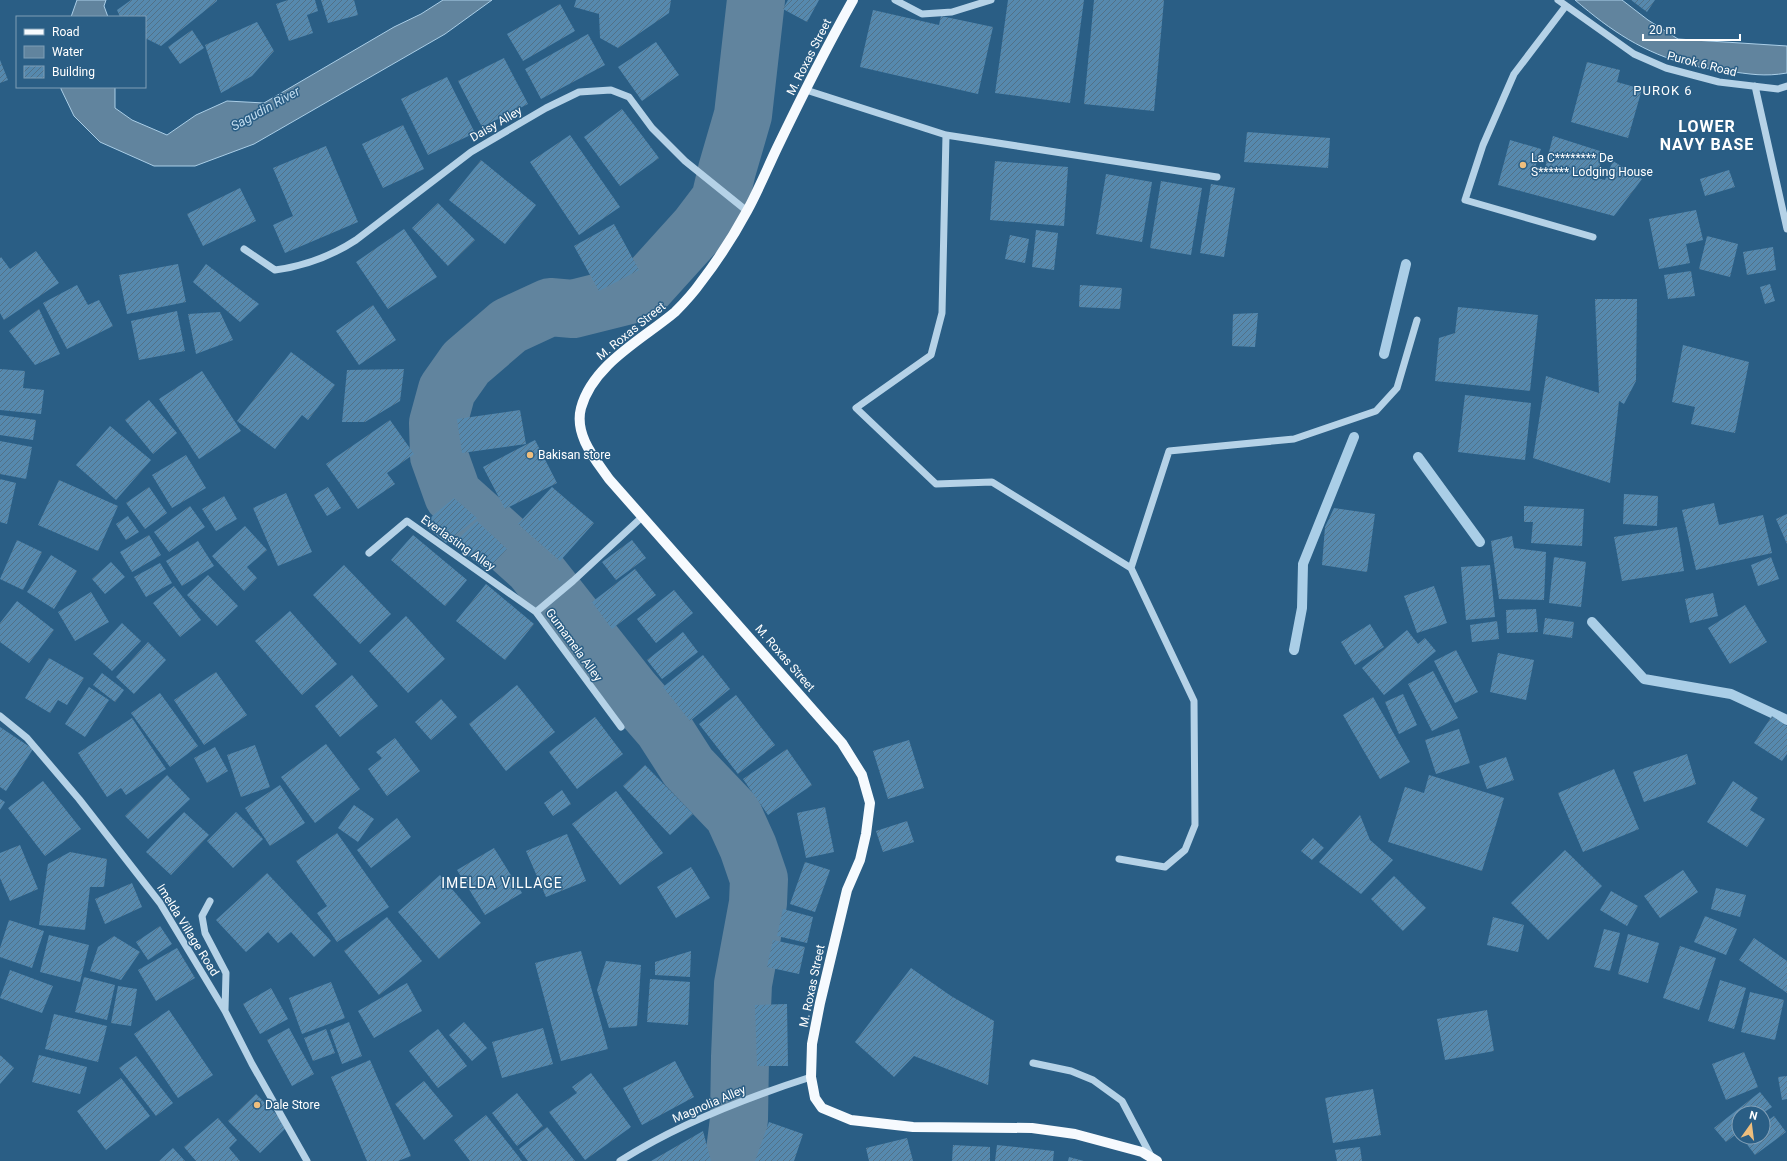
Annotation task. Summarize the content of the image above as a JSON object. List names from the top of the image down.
{
  "streets": {
    "main road": ["M. Roxas Street"],
    "street": [
      "Purok 6 Road",
      "Daisy Alley",
      "Everlasting Alley",
      "Gumamela Alley",
      "Imelda Village Road",
      "Magnolia Alley"
    ]
  },
  "crossings": [
    ["M. Roxas Street", "Daisy Alley"],
    ["M. Roxas Street", "Gumamela Alley"],
    ["M. Roxas Street", "Magnolia Alley"],
    ["Everlasting Alley", "Gumamela Alley"]
  ],
  "districts": ["PUROK 6", "LOWER NAVY BASE", "IMELDA VILLAGE"],
  "water": ["Sagudin River"],
  "places": ["La C******** De S****** Lodging House", "Bakisan store", "Dale Store"],
  "legend": ["Road", "Water", "Building"],
  "scale_bar": "20 m",
  "north": "top"
}
